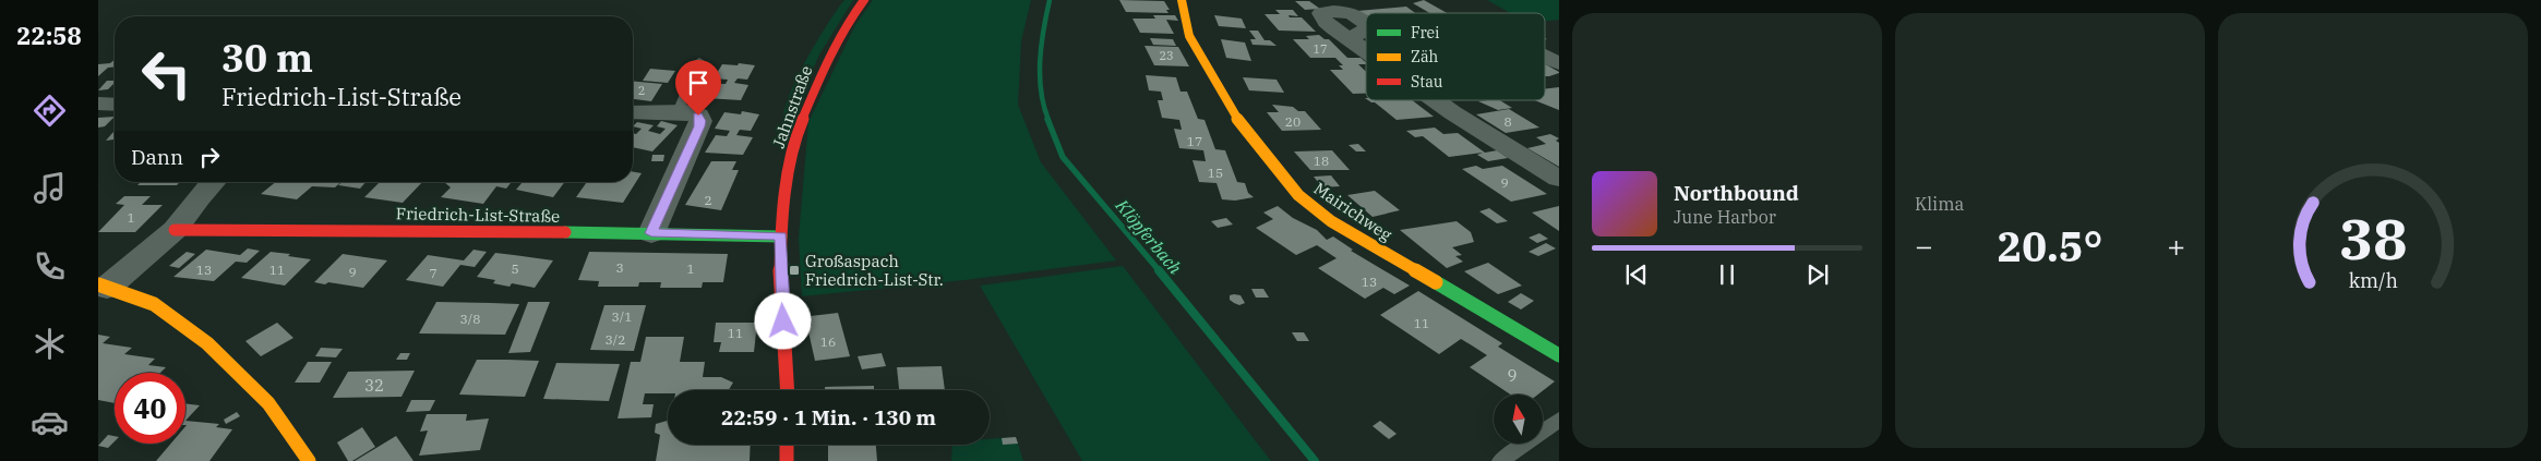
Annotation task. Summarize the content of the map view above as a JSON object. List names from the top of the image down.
{
  "streets": {
    "street": ["Jahnstraße", "Mairichweg", "Friedrich-List-Straße"]
  },
  "crossings": [
    ["Jahnstraße", "Friedrich-List-Straße"]
  ],
  "water": ["Klöpferbach"],
  "places": {
    "transit": ["Großaspach Friedrich-List-Str."]
  },
  "house_numbers": [
    "17",
    "23",
    "2",
    "20",
    "8",
    "17",
    "18",
    "15",
    "9",
    "2",
    "1",
    "3",
    "5",
    "1",
    "13",
    "11",
    "9",
    "7",
    "13",
    "3/1",
    "3/8",
    "11",
    "11",
    "3/2",
    "16",
    "9",
    "32"
  ],
  "legend": ["Frei", "Zäh", "Stau"],
  "north": "top",
  "page": {
    "tabs": "22:58",
    "tile": "Klima",
    "turn": ["30 m", "Friedrich-List-Straße"],
    "then": "Dann",
    "song": ["Northbound", "June Harbor"],
    "heat": ["−", "20.5°", "+"],
    "limit": "40",
    "trip": "22:59 · 1 Min. · 130 m",
    "gauge": ["38", "km/h"]
  }
}
